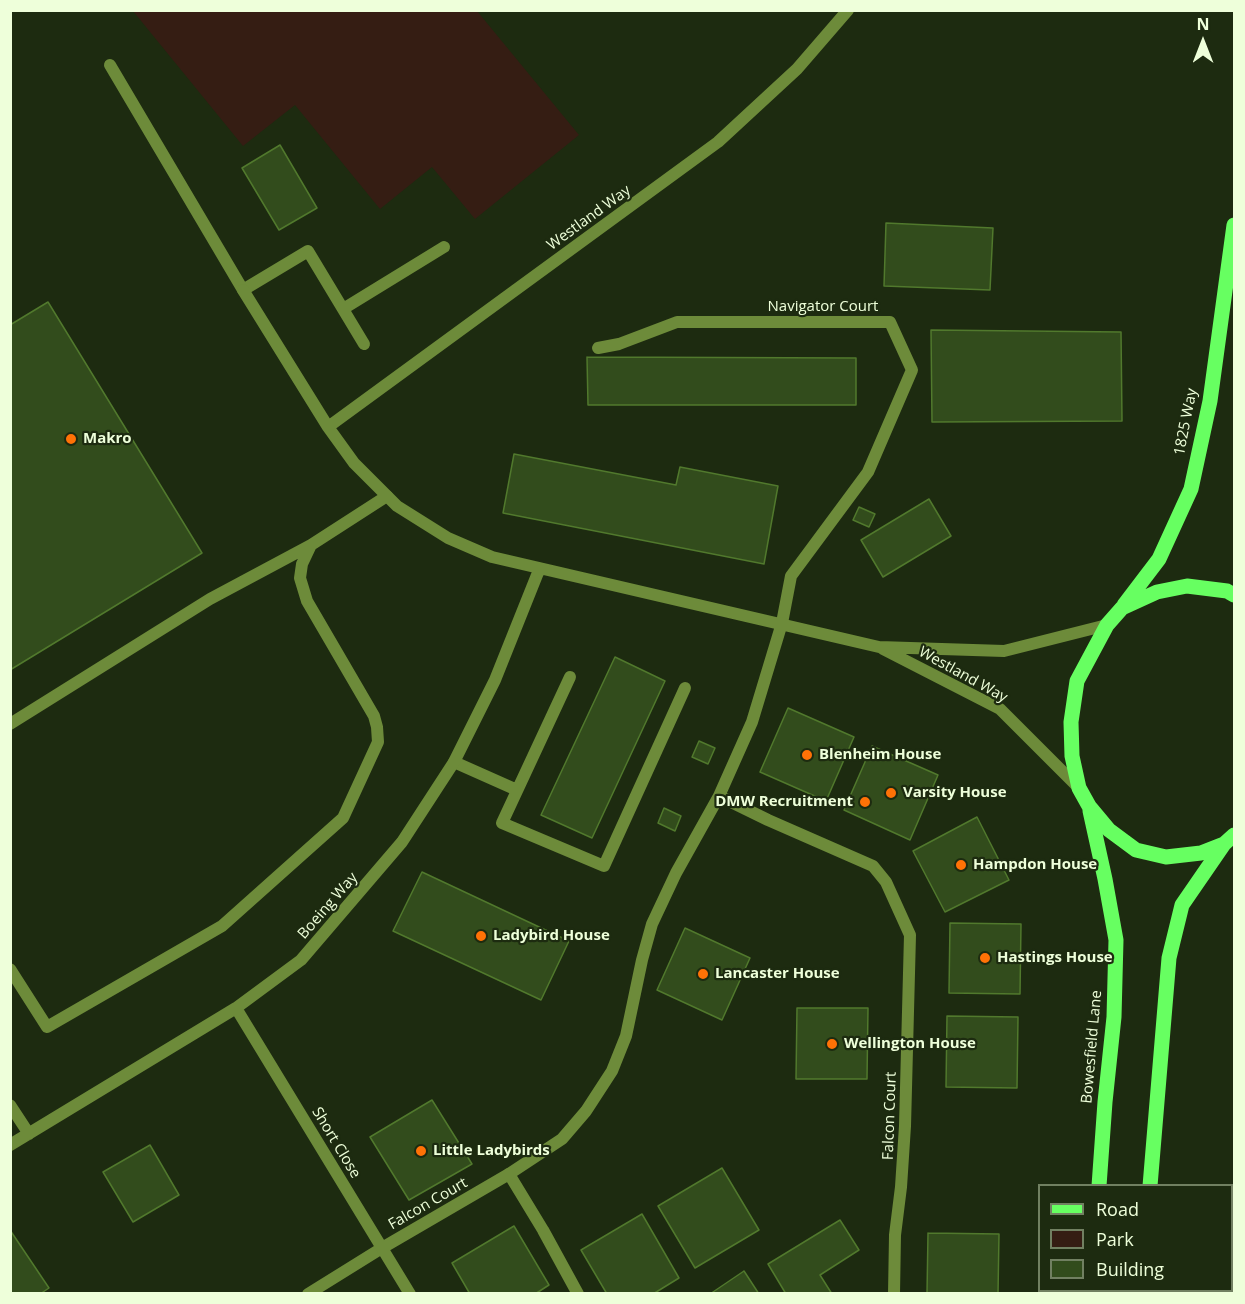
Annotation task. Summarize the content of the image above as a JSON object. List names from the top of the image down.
{
  "streets": {
    "main road": ["1825 Way", "Bowesfield Lane"],
    "street": [
      "Westland Way",
      "Navigator Court",
      "Boeing Way",
      "Falcon Court",
      "Short Close"
    ]
  },
  "crossings": [
    ["Westland Way", "Navigator Court"],
    ["Westland Way", "1825 Way"],
    ["Westland Way", "Boeing Way"],
    ["Westland Way", "Falcon Court"],
    ["Navigator Court", "Falcon Court"],
    ["1825 Way", "Bowesfield Lane"],
    ["Boeing Way", "Short Close"],
    ["Falcon Court", "Short Close"]
  ],
  "places": [
    "Makro",
    "Blenheim House",
    "Varsity House",
    "DMW Recruitment",
    "Hampdon House",
    "Ladybird House",
    "Hastings House",
    "Lancaster House",
    "Wellington House",
    "Little Ladybirds"
  ],
  "legend": ["Road", "Park", "Building"],
  "north": "top"
}
